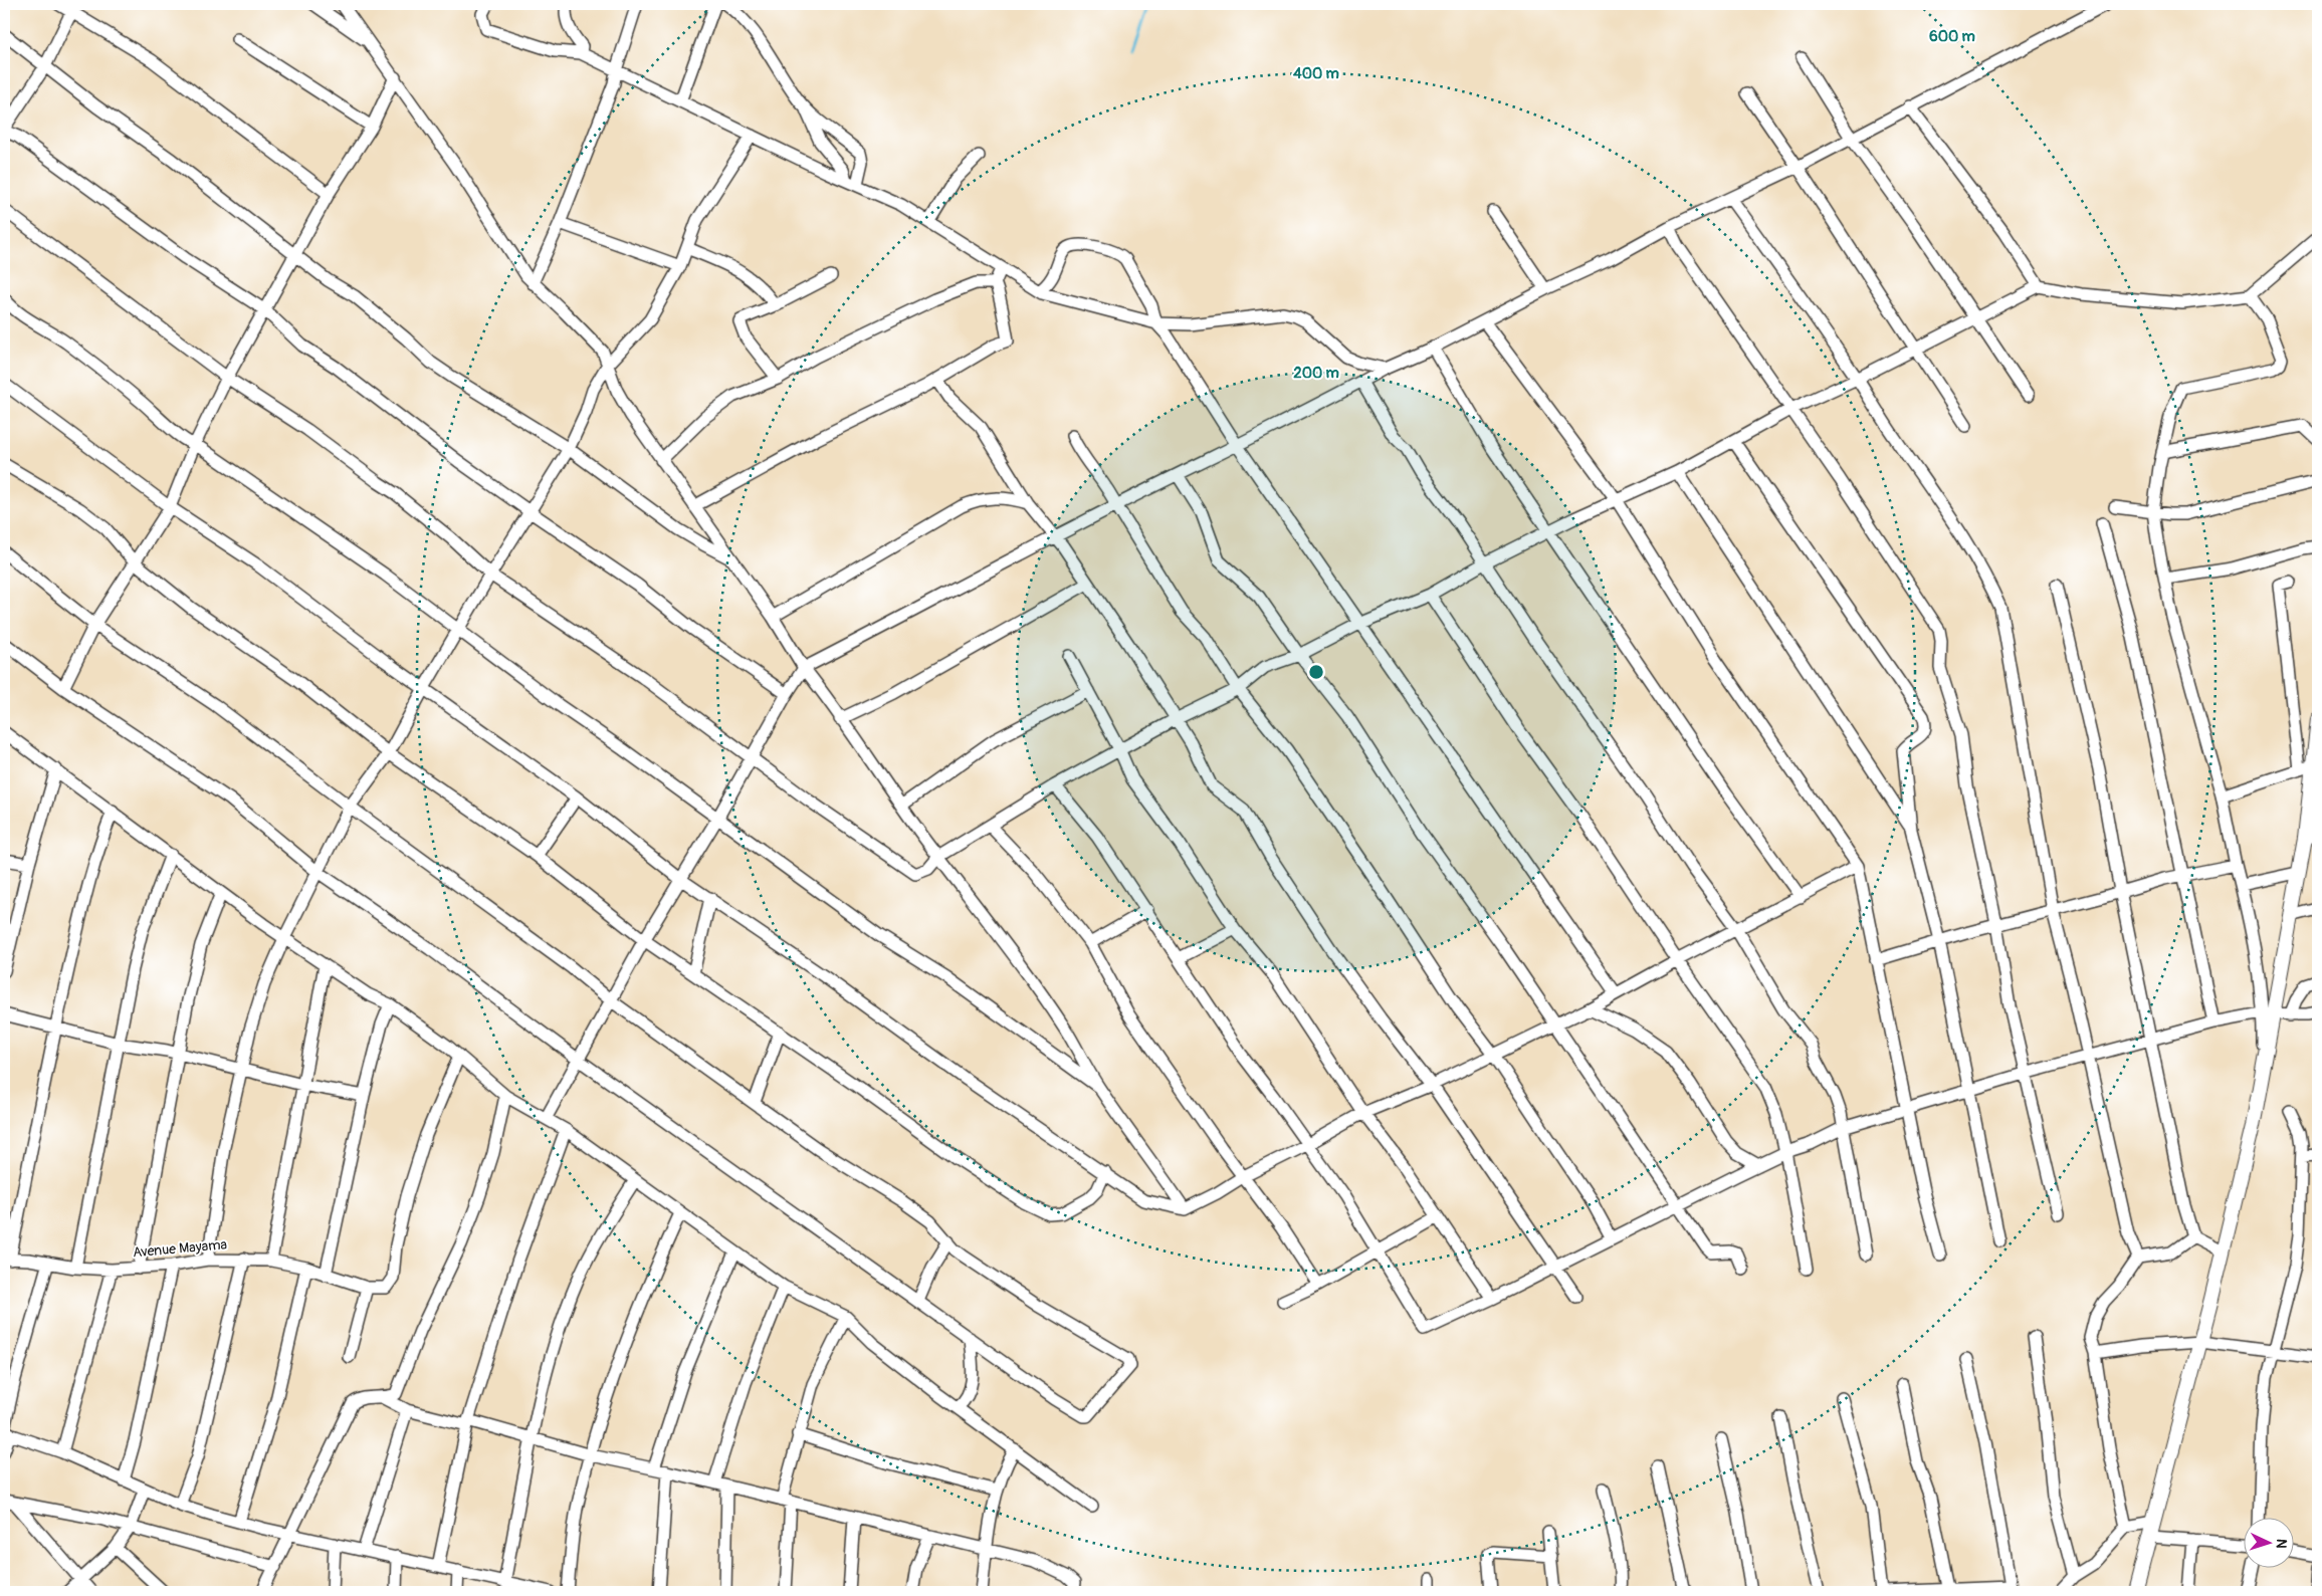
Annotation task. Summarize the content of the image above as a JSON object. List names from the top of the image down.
{
  "streets": {
    "street": ["Avenue Mayama"]
  },
  "north": "right",
  "rings": ["600 m", "400 m", "200 m"]
}
